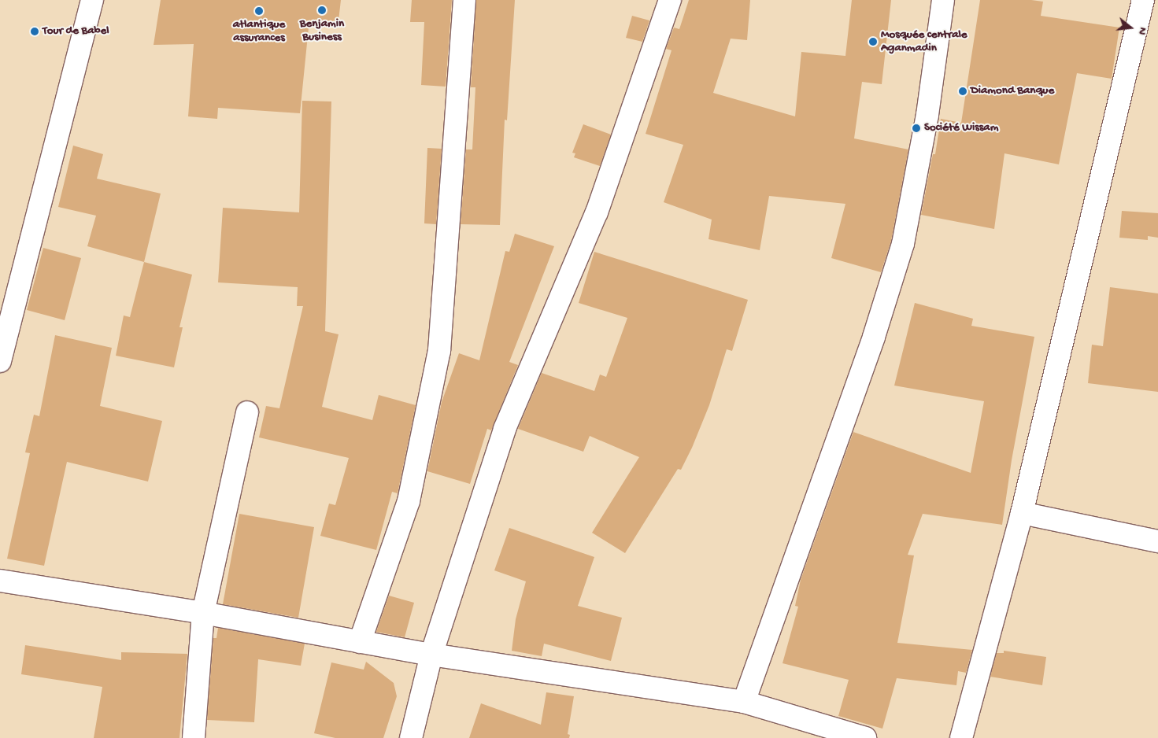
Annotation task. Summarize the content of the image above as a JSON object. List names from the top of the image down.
{
  "places": [
    "Benjamin Business",
    "atlantique assurances",
    "Tour de Babel",
    "Mosquée centrale Aganmadin",
    "Diamond Banque",
    "Société Wissam"
  ],
  "north": "right"
}
